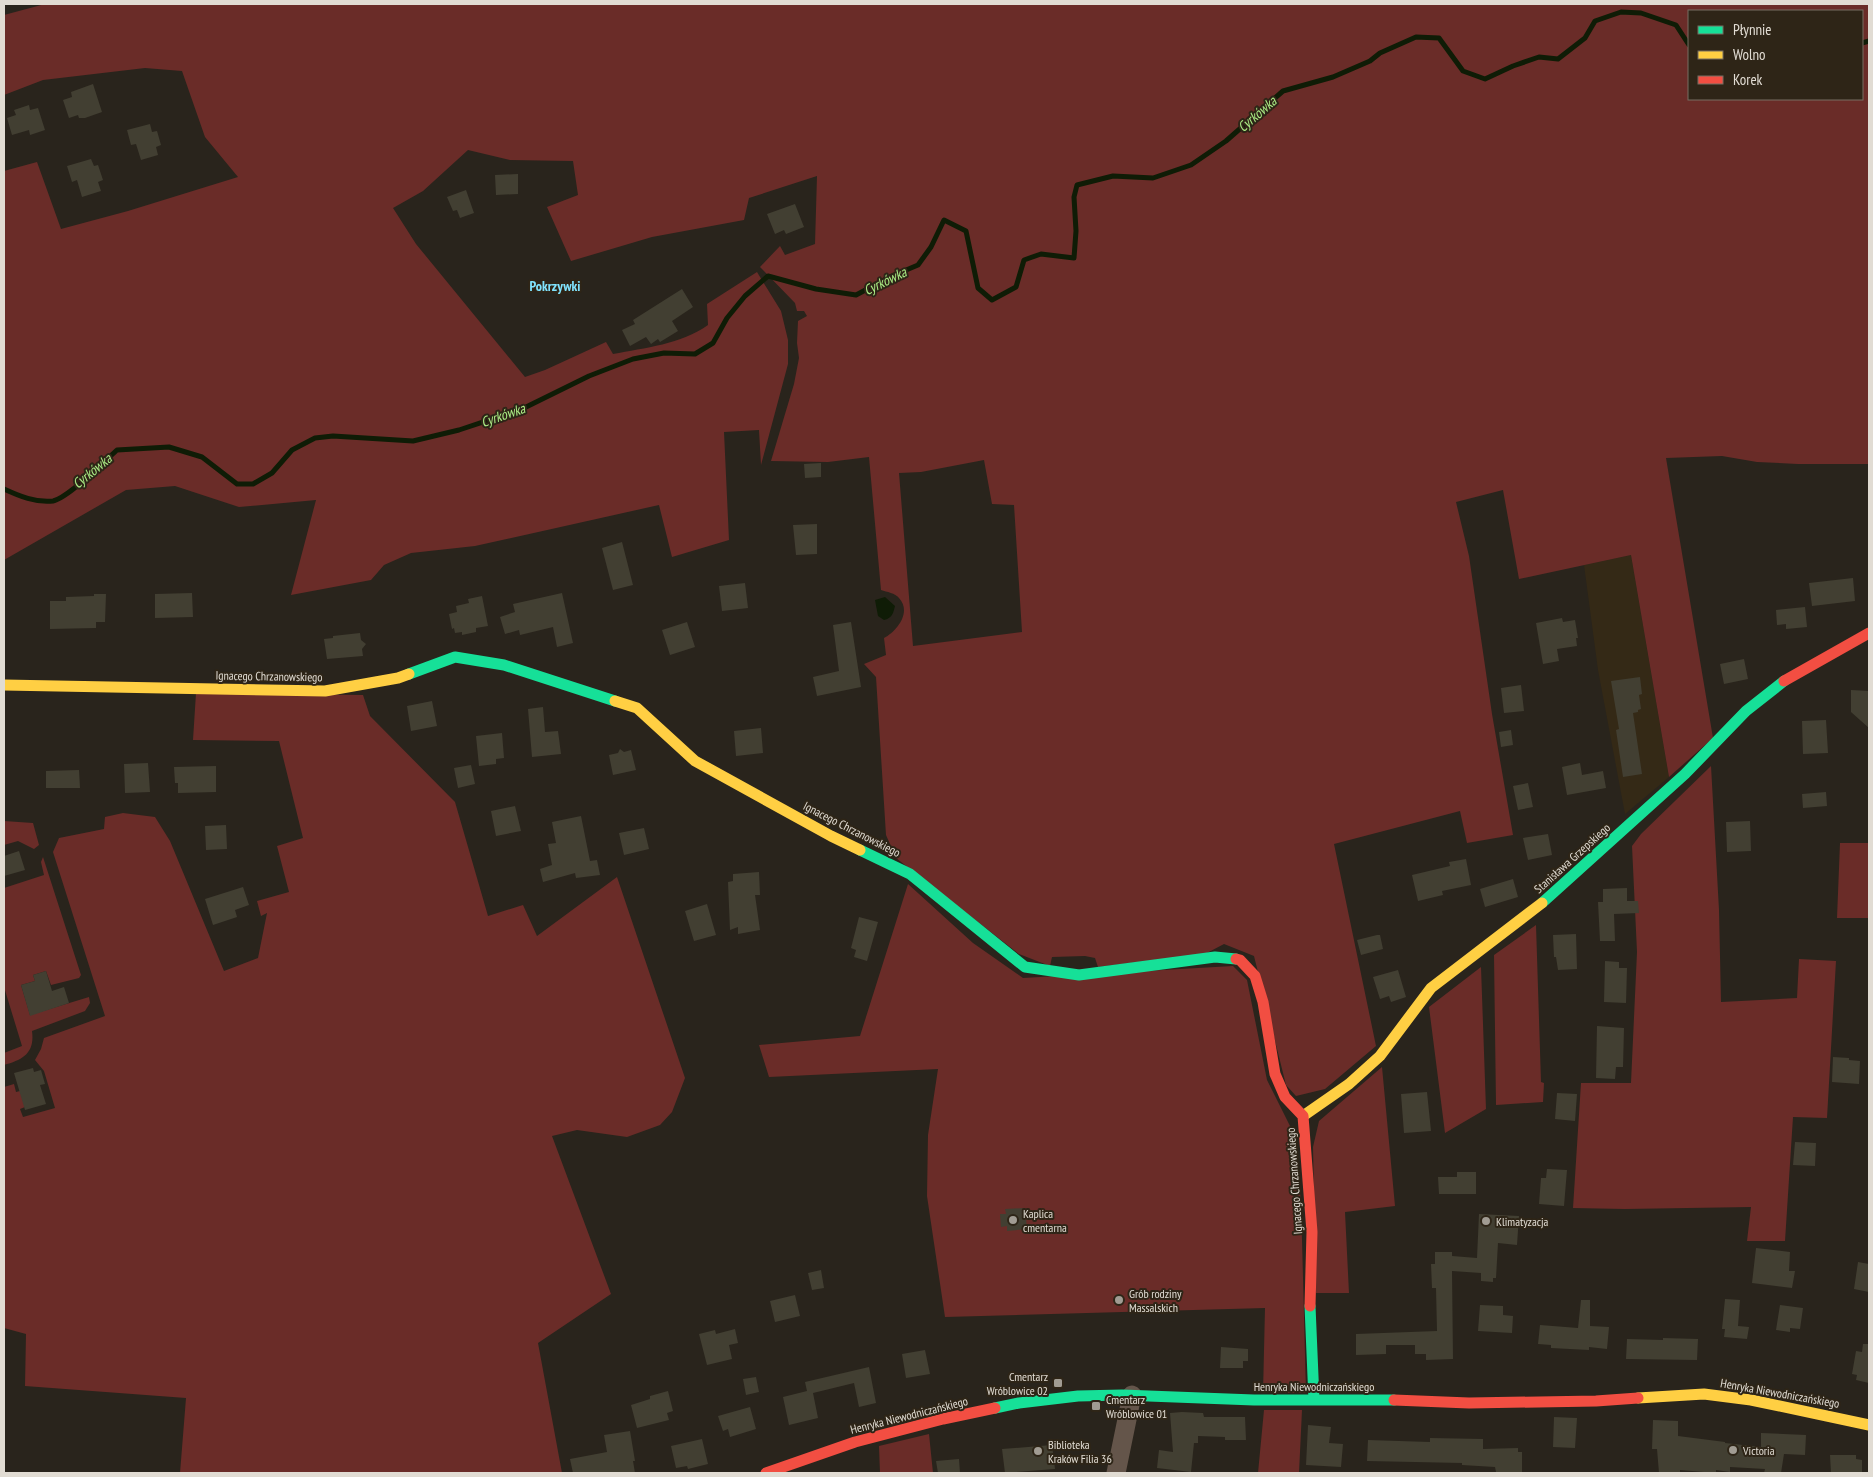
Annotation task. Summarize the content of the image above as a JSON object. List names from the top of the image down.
{
  "streets": {
    "street": ["Ignacego Chrzanowskiego", "Stanisława Grzepskiego", "Henryka Niewodniczańskiego"]
  },
  "crossings": [
    ["Ignacego Chrzanowskiego", "Stanisława Grzepskiego"],
    ["Ignacego Chrzanowskiego", "Henryka Niewodniczańskiego"]
  ],
  "districts": ["Pokrzywki"],
  "water": ["Cyrkówka"],
  "places": {
    "other": [
      "Kaplica cmentarna",
      "Klimatyzacja",
      "Grób rodziny Massalskich",
      "Victoria",
      "Biblioteka Kraków Filia 36"
    ],
    "transit": ["Cmentarz Wróblowice 02", "Cmentarz Wróblowice 01"]
  },
  "legend": ["Płynnie", "Wolno", "Korek"]
}
